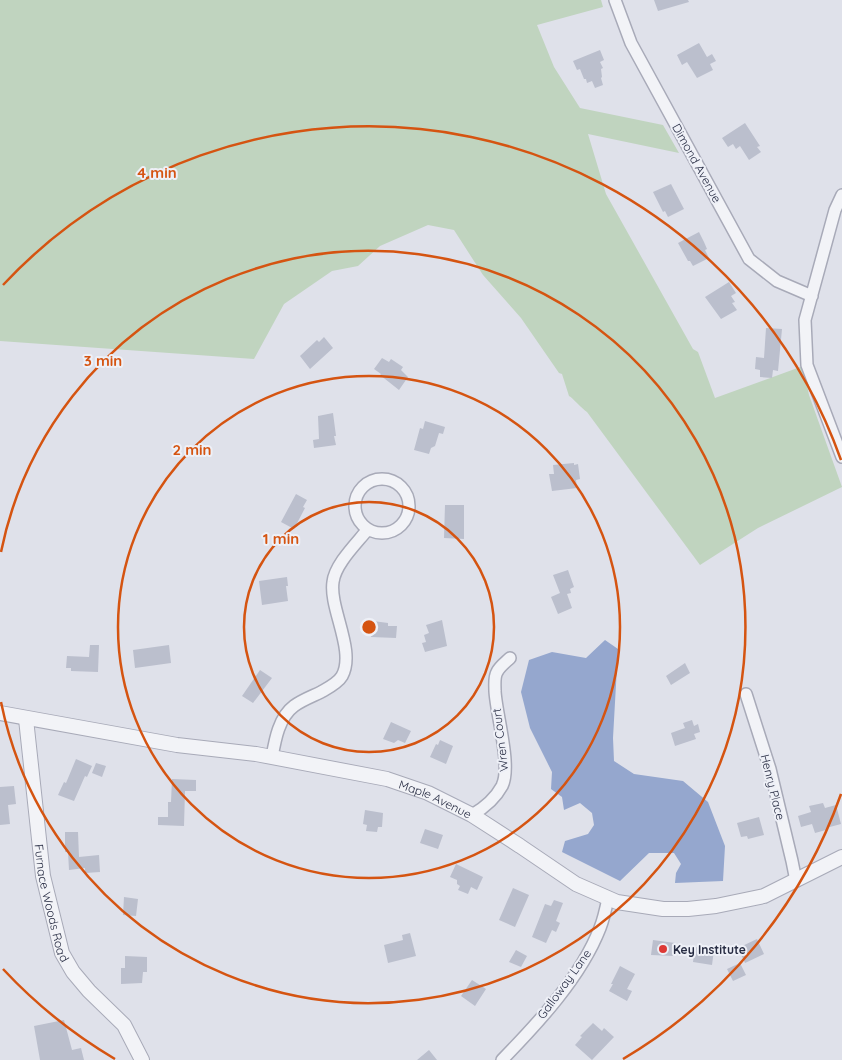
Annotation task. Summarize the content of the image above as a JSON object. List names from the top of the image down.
{
  "streets": {
    "street": [
      "Dimond Avenue",
      "Wren Court",
      "Henry Place",
      "Maple Avenue",
      "Furnace Woods Road",
      "Galloway Lane"
    ]
  },
  "crossings": [
    ["Wren Court", "Maple Avenue"],
    ["Henry Place", "Maple Avenue"],
    ["Maple Avenue", "Furnace Woods Road"],
    ["Maple Avenue", "Galloway Lane"]
  ],
  "places": ["Key Institute"],
  "rings": [
    "4 min",
    "3 min",
    "2 min",
    "1 min"
  ]
}
